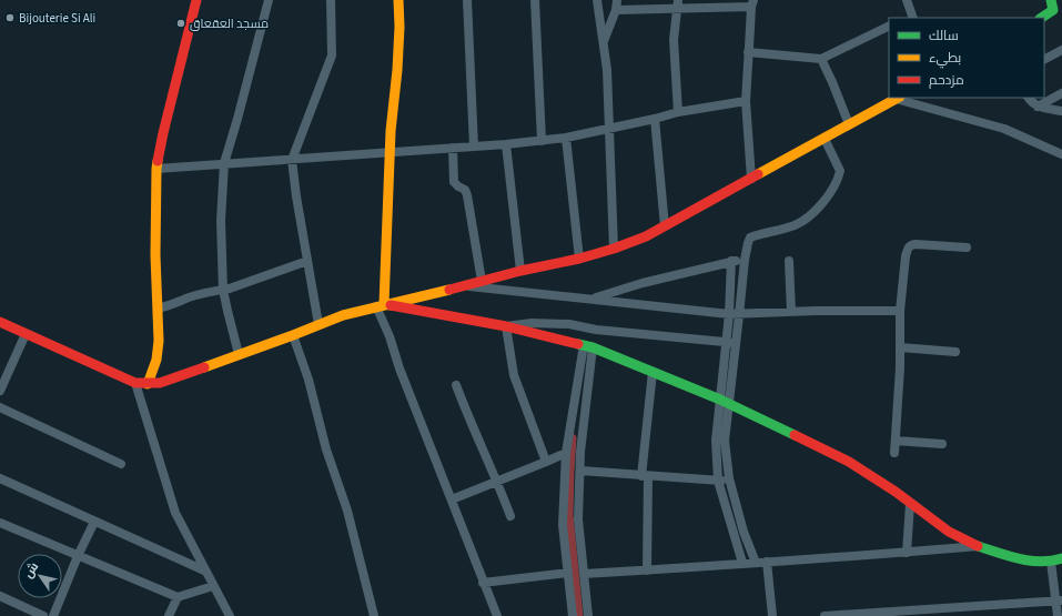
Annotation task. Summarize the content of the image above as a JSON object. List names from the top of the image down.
{
  "places": ["Bijouterie Si Ali", "مسجد العقعاق"],
  "legend": ["سالك", "بطيء", "مزدحم"],
  "north": "top left"
}
